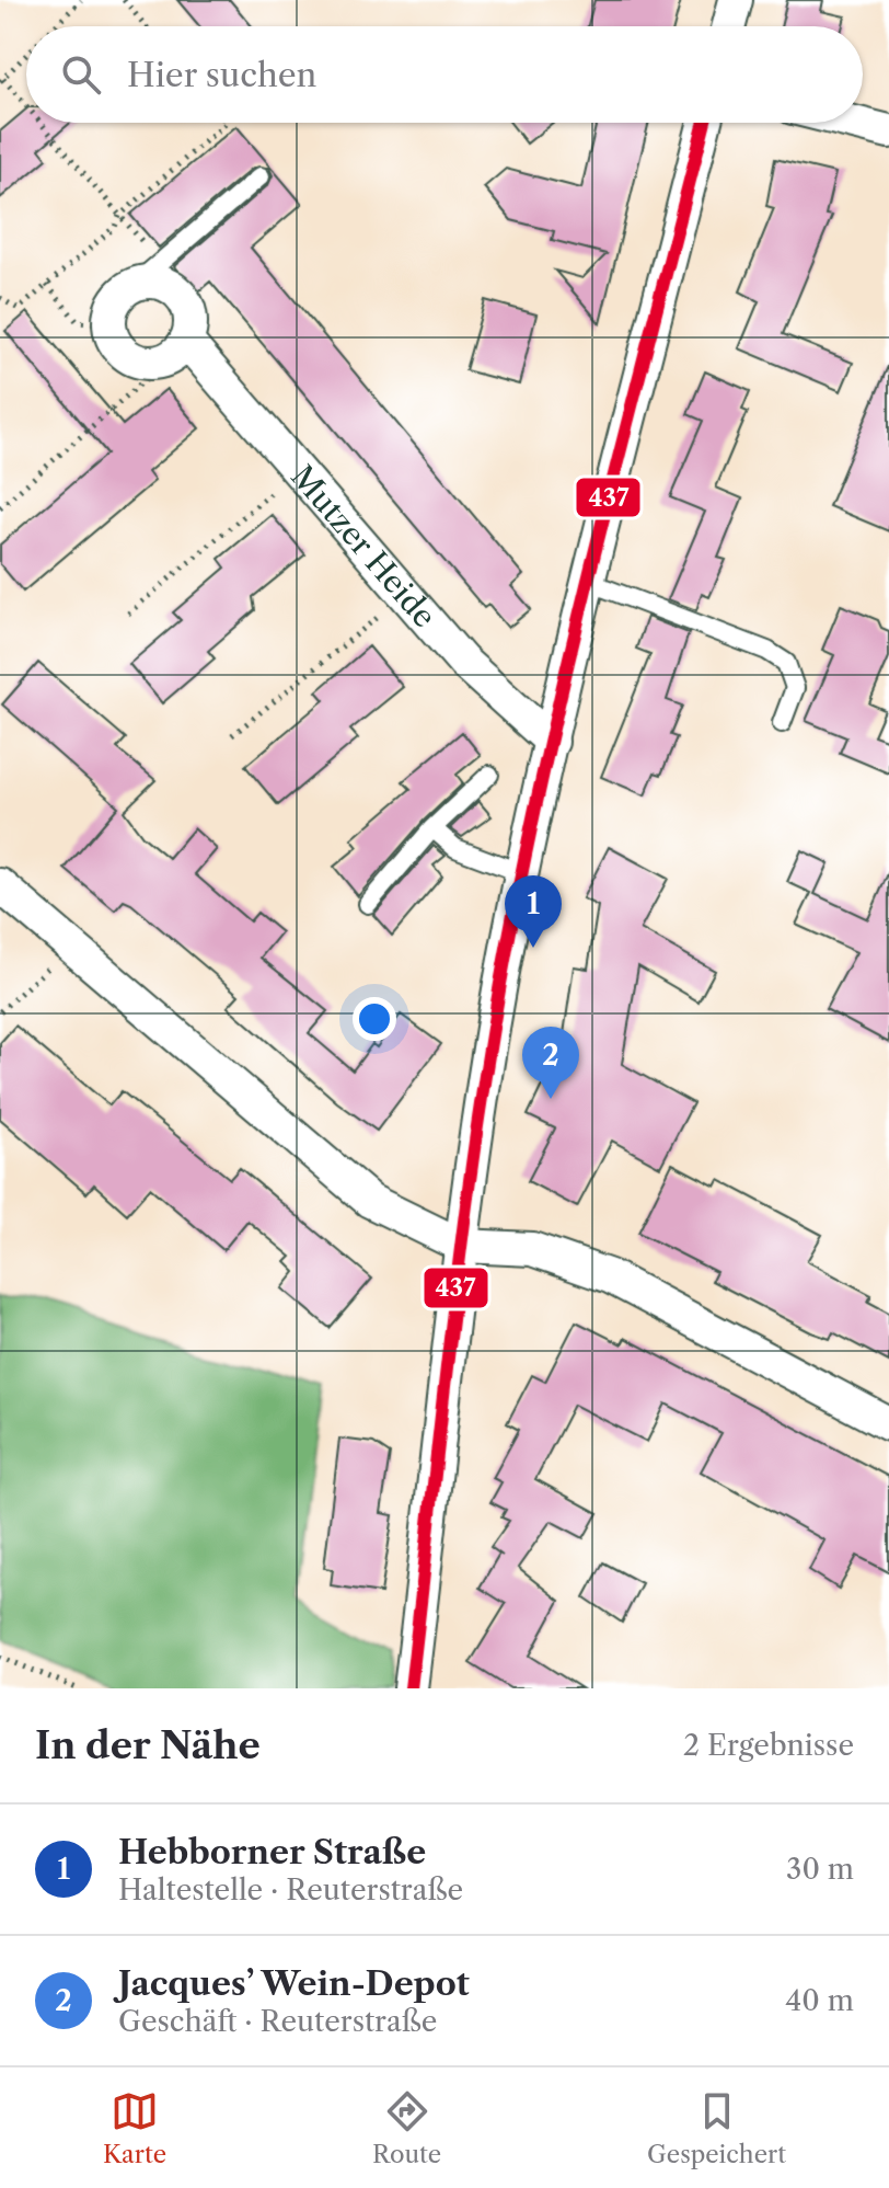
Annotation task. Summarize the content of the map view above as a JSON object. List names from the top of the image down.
{
  "streets": {
    "street": ["Mutzer Heide"]
  },
  "lines": ["transit line 437"],
  "page": {
    "search": "Hier suchen",
    "pins": ["1", "2"],
    "heading": ["In der Nähe", "2 Ergebnisse"],
    "list": [
      {
        "mark": "1",
        "name": "Hebborner Straße",
        "note": "Haltestelle · Reuterstraße",
        "value": "30 m"
      },
      {
        "mark": "2",
        "name": "Jacques’ Wein-Depot",
        "note": "Geschäft · Reuterstraße",
        "value": "40 m"
      }
    ],
    "nav": ["Karte", "Route", "Gespeichert"]
  }
}
